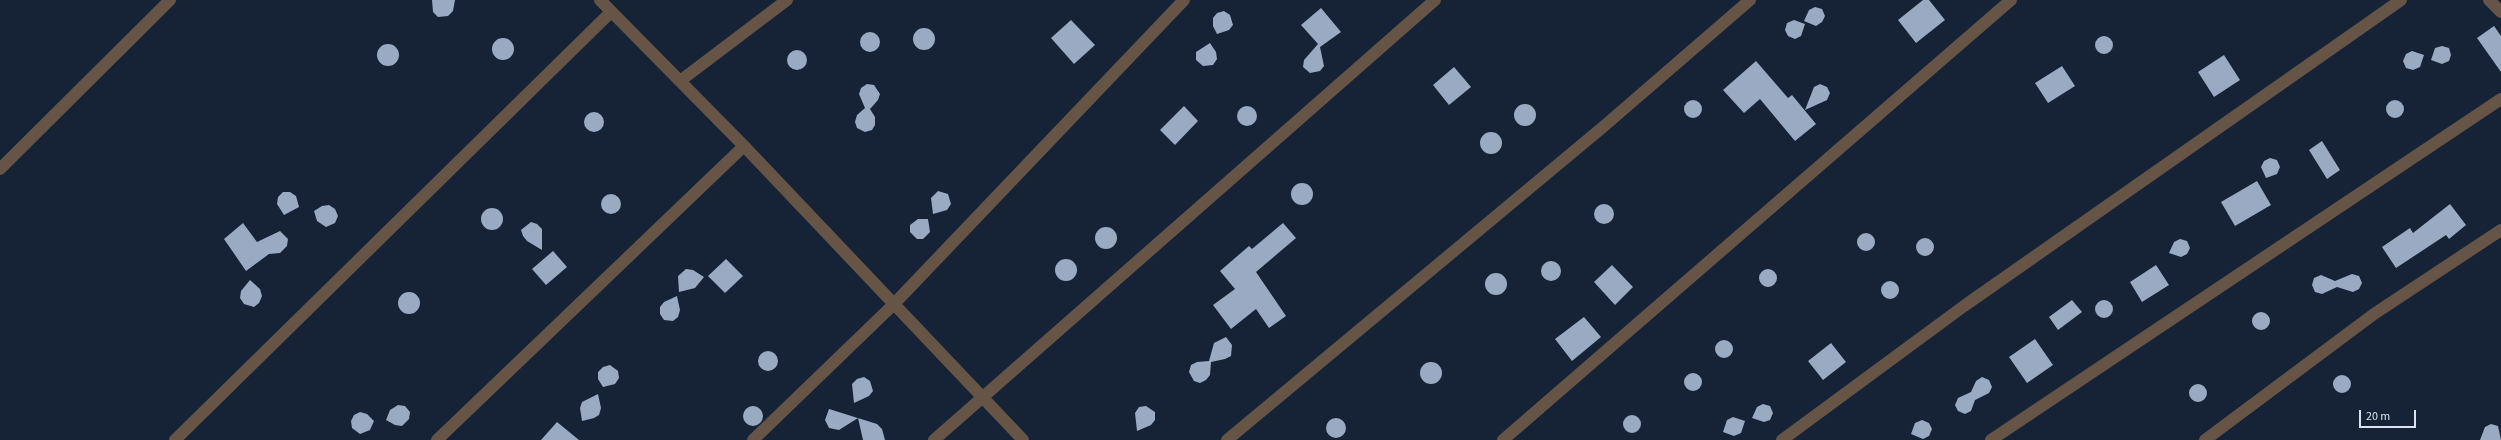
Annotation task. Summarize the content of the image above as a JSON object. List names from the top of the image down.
{
  "scale_bar": "20 m"
}
